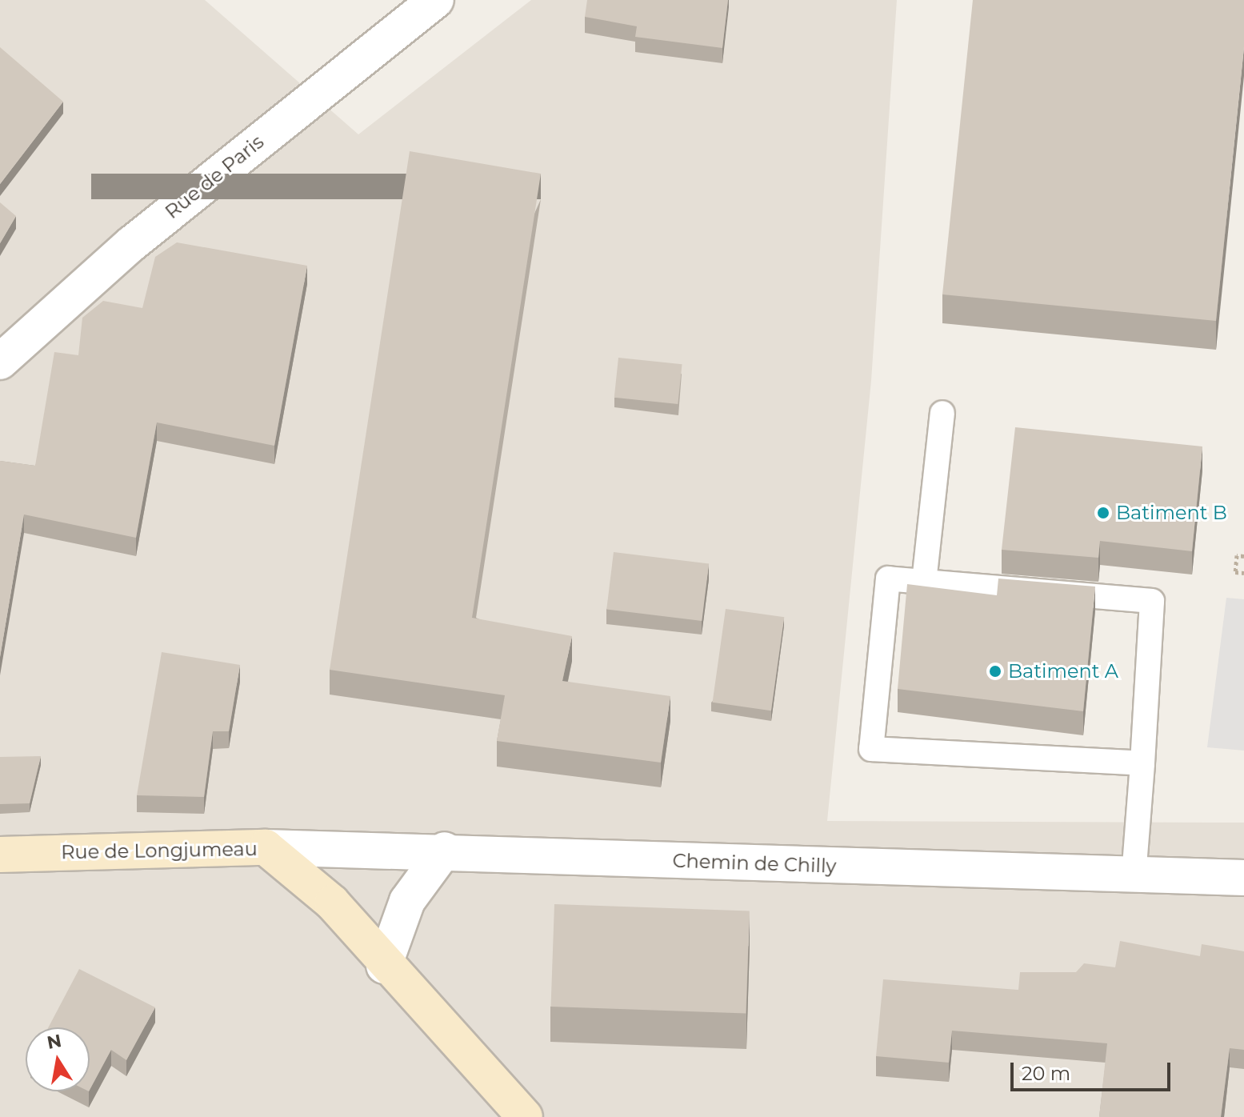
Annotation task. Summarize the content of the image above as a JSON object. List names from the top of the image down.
{
  "streets": {
    "main road": ["Rue de Longjumeau"],
    "street": ["Rue de Paris", "Chemin de Chilly"]
  },
  "crossings": [
    ["Rue de Longjumeau", "Chemin de Chilly"]
  ],
  "places": ["Batiment B", "Batiment A"],
  "scale_bar": "20 m",
  "north": "top"
}
